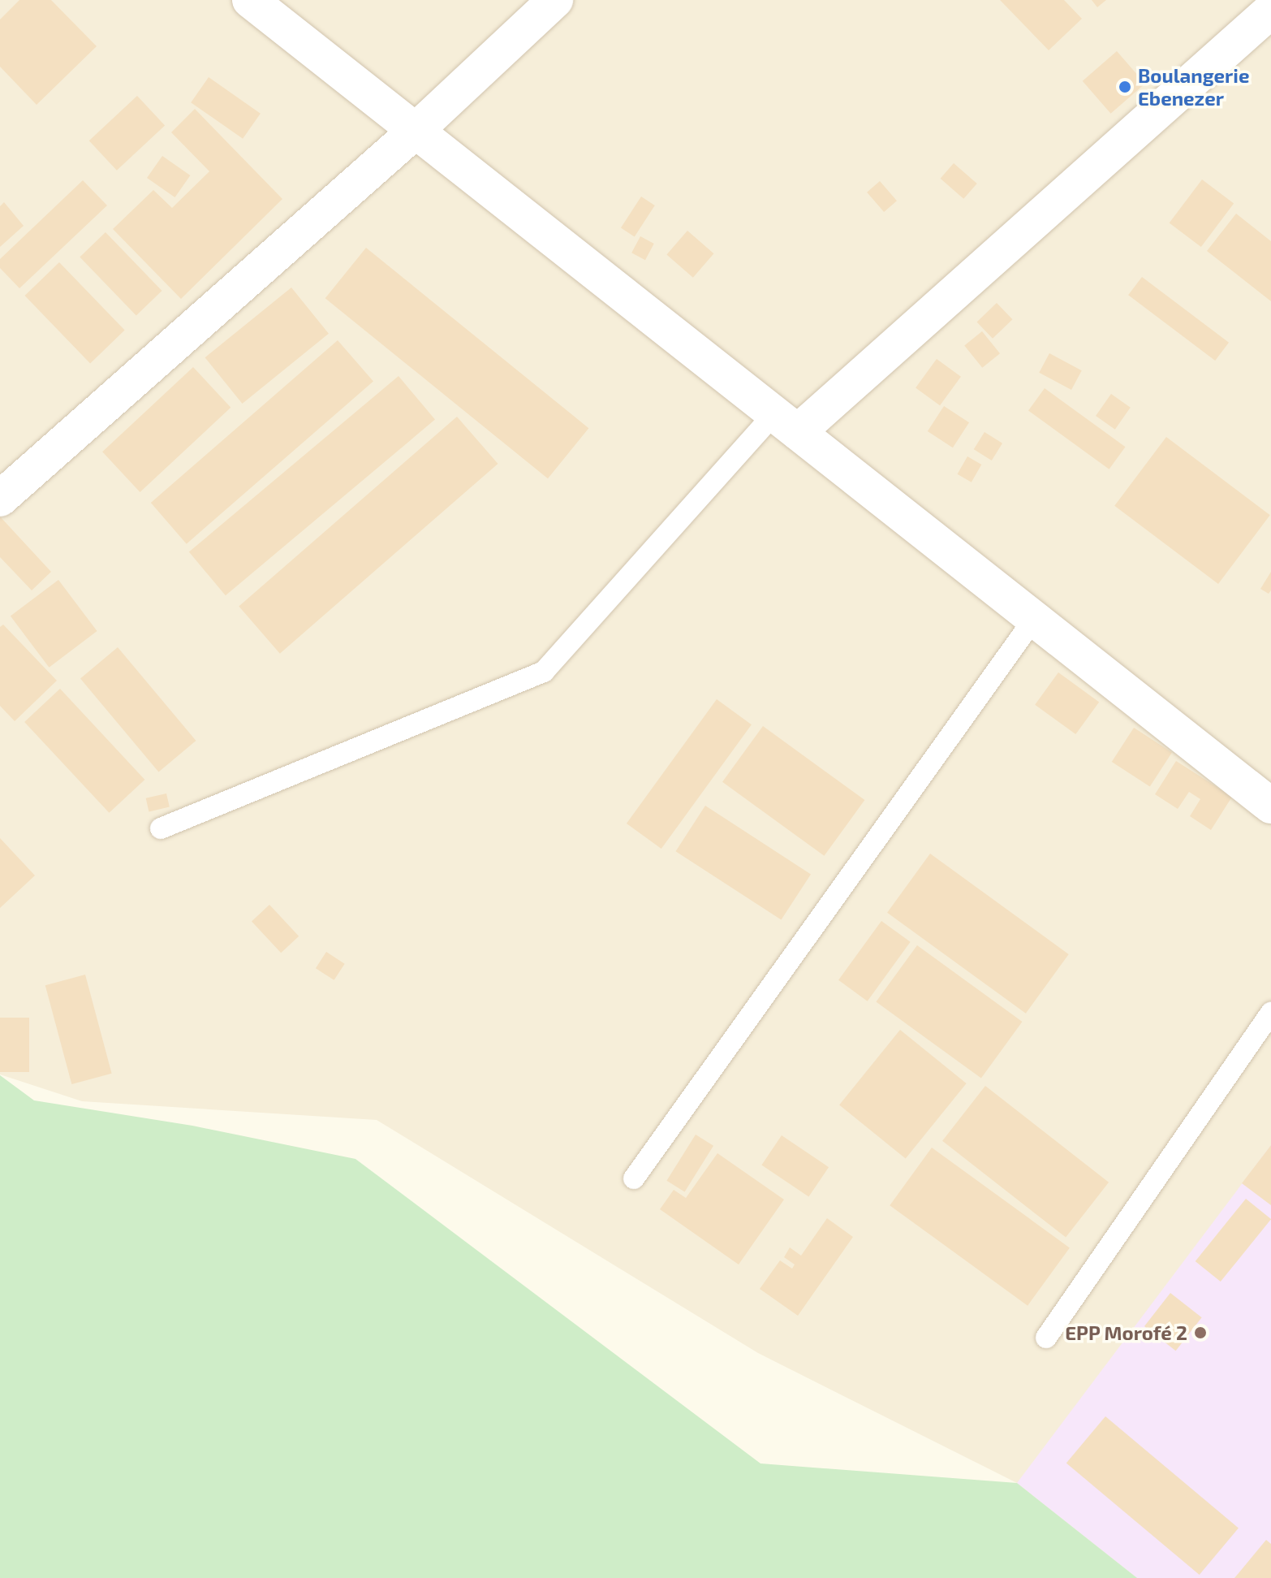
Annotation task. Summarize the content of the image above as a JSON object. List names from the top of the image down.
{
  "places": ["Boulangerie Ebenezer", "EPP Morofé 2"]
}
